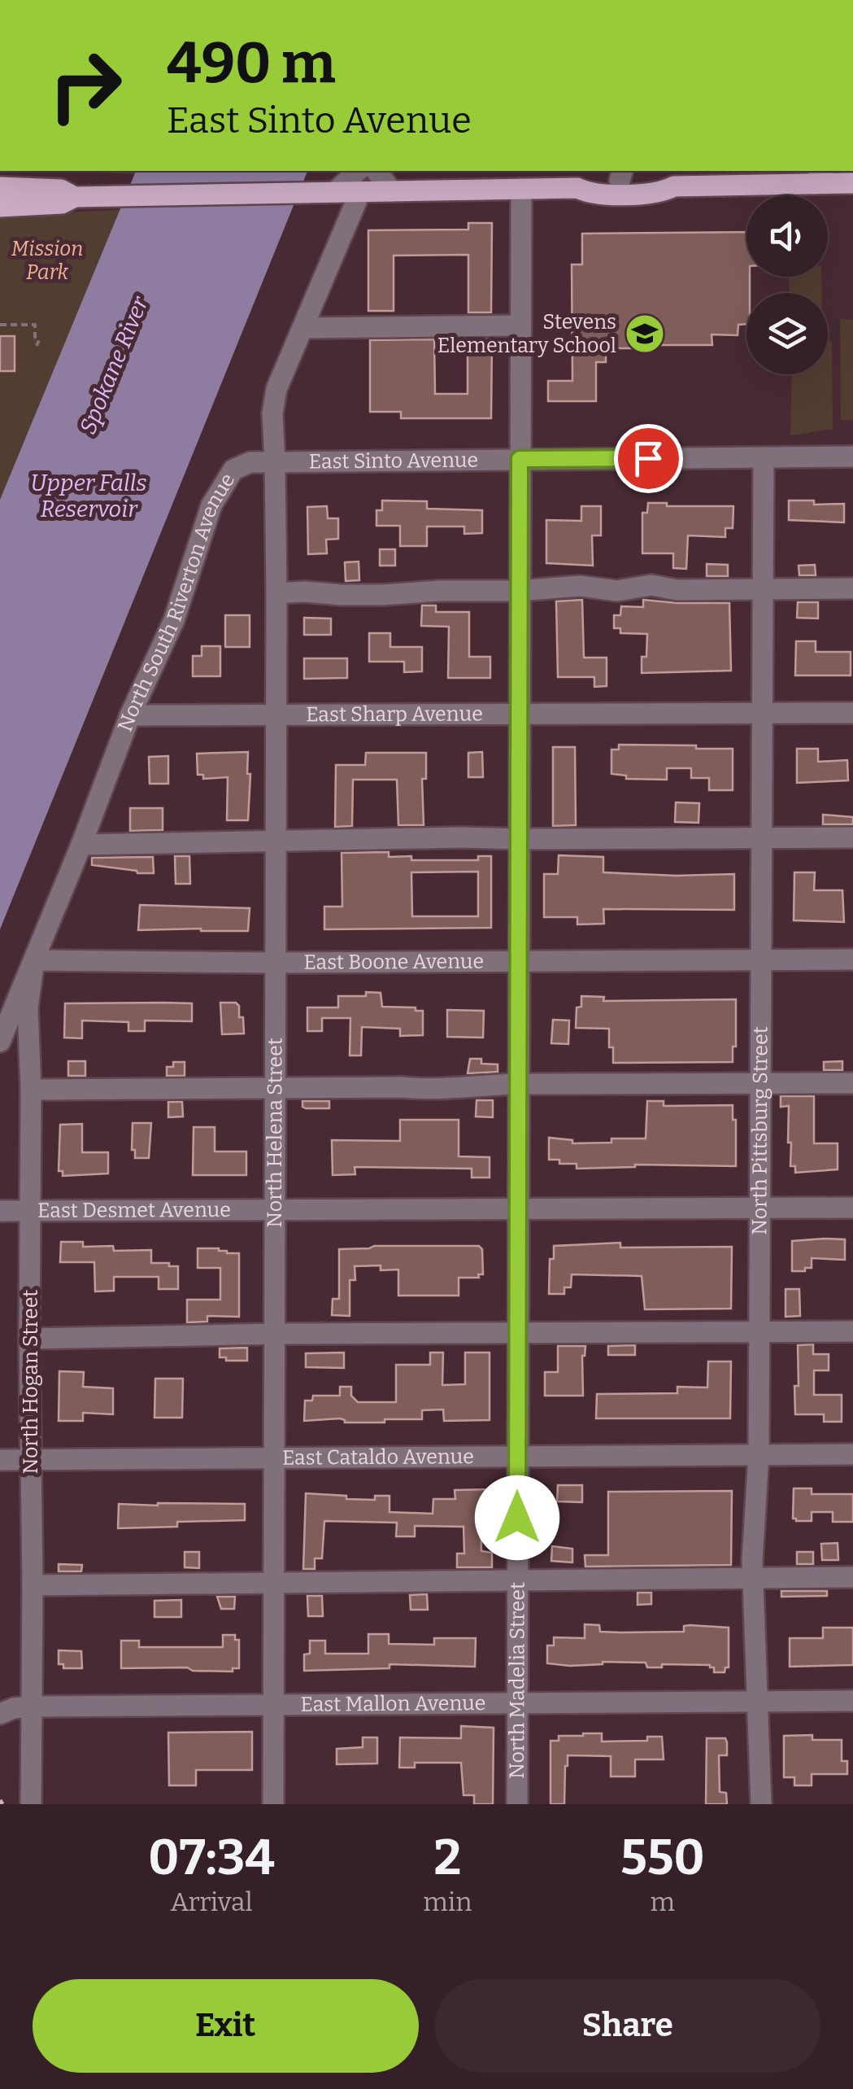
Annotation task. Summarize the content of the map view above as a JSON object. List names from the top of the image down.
{
  "streets": {
    "street": [
      "East Sinto Avenue",
      "North South Riverton Avenue",
      "East Sharp Avenue",
      "East Boone Avenue",
      "North Pittsburg Street",
      "North Helena Street",
      "East Desmet Avenue",
      "North Hogan Street",
      "East Cataldo Avenue",
      "North Madelia Street",
      "East Mallon Avenue"
    ]
  },
  "crossings": [
    ["East Sinto Avenue", "North South Riverton Avenue"],
    ["East Sinto Avenue", "North Pittsburg Street"],
    ["East Sinto Avenue", "North Helena Street"],
    ["East Sinto Avenue", "North Madelia Street"],
    ["North South Riverton Avenue", "East Sharp Avenue"],
    ["North South Riverton Avenue", "East Boone Avenue"],
    ["North South Riverton Avenue", "North Helena Street"],
    ["North South Riverton Avenue", "North Hogan Street"],
    ["East Sharp Avenue", "North Pittsburg Street"],
    ["East Sharp Avenue", "North Helena Street"],
    ["East Sharp Avenue", "North Madelia Street"],
    ["East Boone Avenue", "North Pittsburg Street"],
    ["East Boone Avenue", "North Helena Street"],
    ["East Boone Avenue", "North Hogan Street"],
    ["East Boone Avenue", "North Madelia Street"],
    ["North Pittsburg Street", "East Desmet Avenue"],
    ["North Pittsburg Street", "East Cataldo Avenue"],
    ["North Pittsburg Street", "East Mallon Avenue"],
    ["North Helena Street", "East Desmet Avenue"],
    ["North Helena Street", "East Cataldo Avenue"],
    ["North Helena Street", "East Mallon Avenue"],
    ["East Desmet Avenue", "North Hogan Street"],
    ["East Desmet Avenue", "North Madelia Street"],
    ["North Hogan Street", "East Cataldo Avenue"],
    ["North Hogan Street", "East Mallon Avenue"],
    ["East Cataldo Avenue", "North Madelia Street"],
    ["North Madelia Street", "East Mallon Avenue"]
  ],
  "water": ["Spokane River", "Upper Falls Reservoir"],
  "parks": ["Mission Park"],
  "places": {
    "school or university": ["Stevens Elementary School"]
  },
  "page": {
    "turn": ["490 m", "East Sinto Avenue"],
    "eta": [
      "07:34",
      "Arrival",
      "2",
      "min",
      "550",
      "m"
    ],
    "buttons": ["Exit", "Share"]
  }
}
